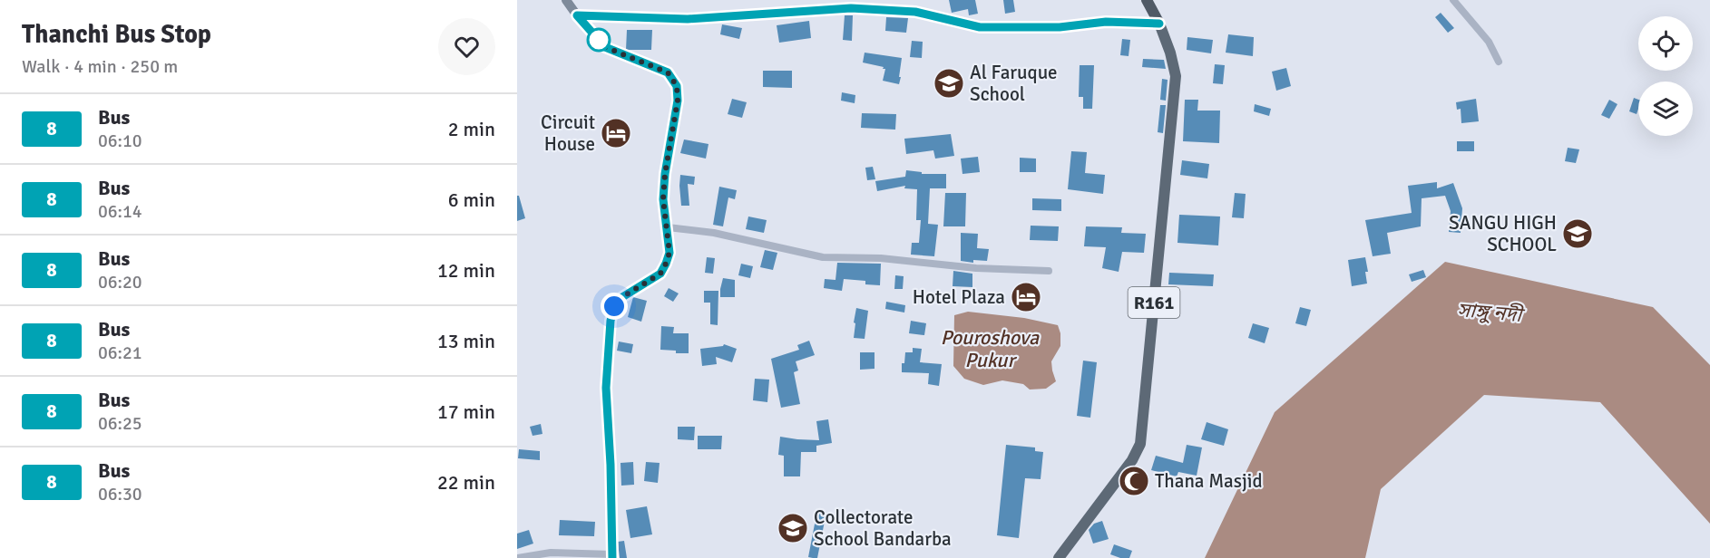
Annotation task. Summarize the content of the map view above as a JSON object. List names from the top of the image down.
{
  "streets": {
    "main road": ["R161"]
  },
  "water": ["সাঙ্গু নদী", "Pouroshova Pukur"],
  "places": {
    "school or university": ["Al Faruque School", "SANGU HIGH SCHOOL", "Collectorate School Bandarba"],
    "hotel": ["Circuit House", "Hotel Plaza"],
    "mosque": ["Thana Masjid"]
  },
  "lines": ["bus line 8"],
  "page": {
    "heading": ["Thanchi Bus Stop", "Walk · 4 min · 250 m"],
    "list": [
      {
        "mark": "8",
        "name": "Bus",
        "note": "06:10",
        "value": "2 min"
      },
      {
        "mark": "8",
        "name": "Bus",
        "note": "06:14",
        "value": "6 min"
      },
      {
        "mark": "8",
        "name": "Bus",
        "note": "06:20",
        "value": "12 min"
      },
      {
        "mark": "8",
        "name": "Bus",
        "note": "06:21",
        "value": "13 min"
      },
      {
        "mark": "8",
        "name": "Bus",
        "note": "06:25",
        "value": "17 min"
      },
      {
        "mark": "8",
        "name": "Bus",
        "note": "06:30",
        "value": "22 min"
      }
    ]
  }
}
